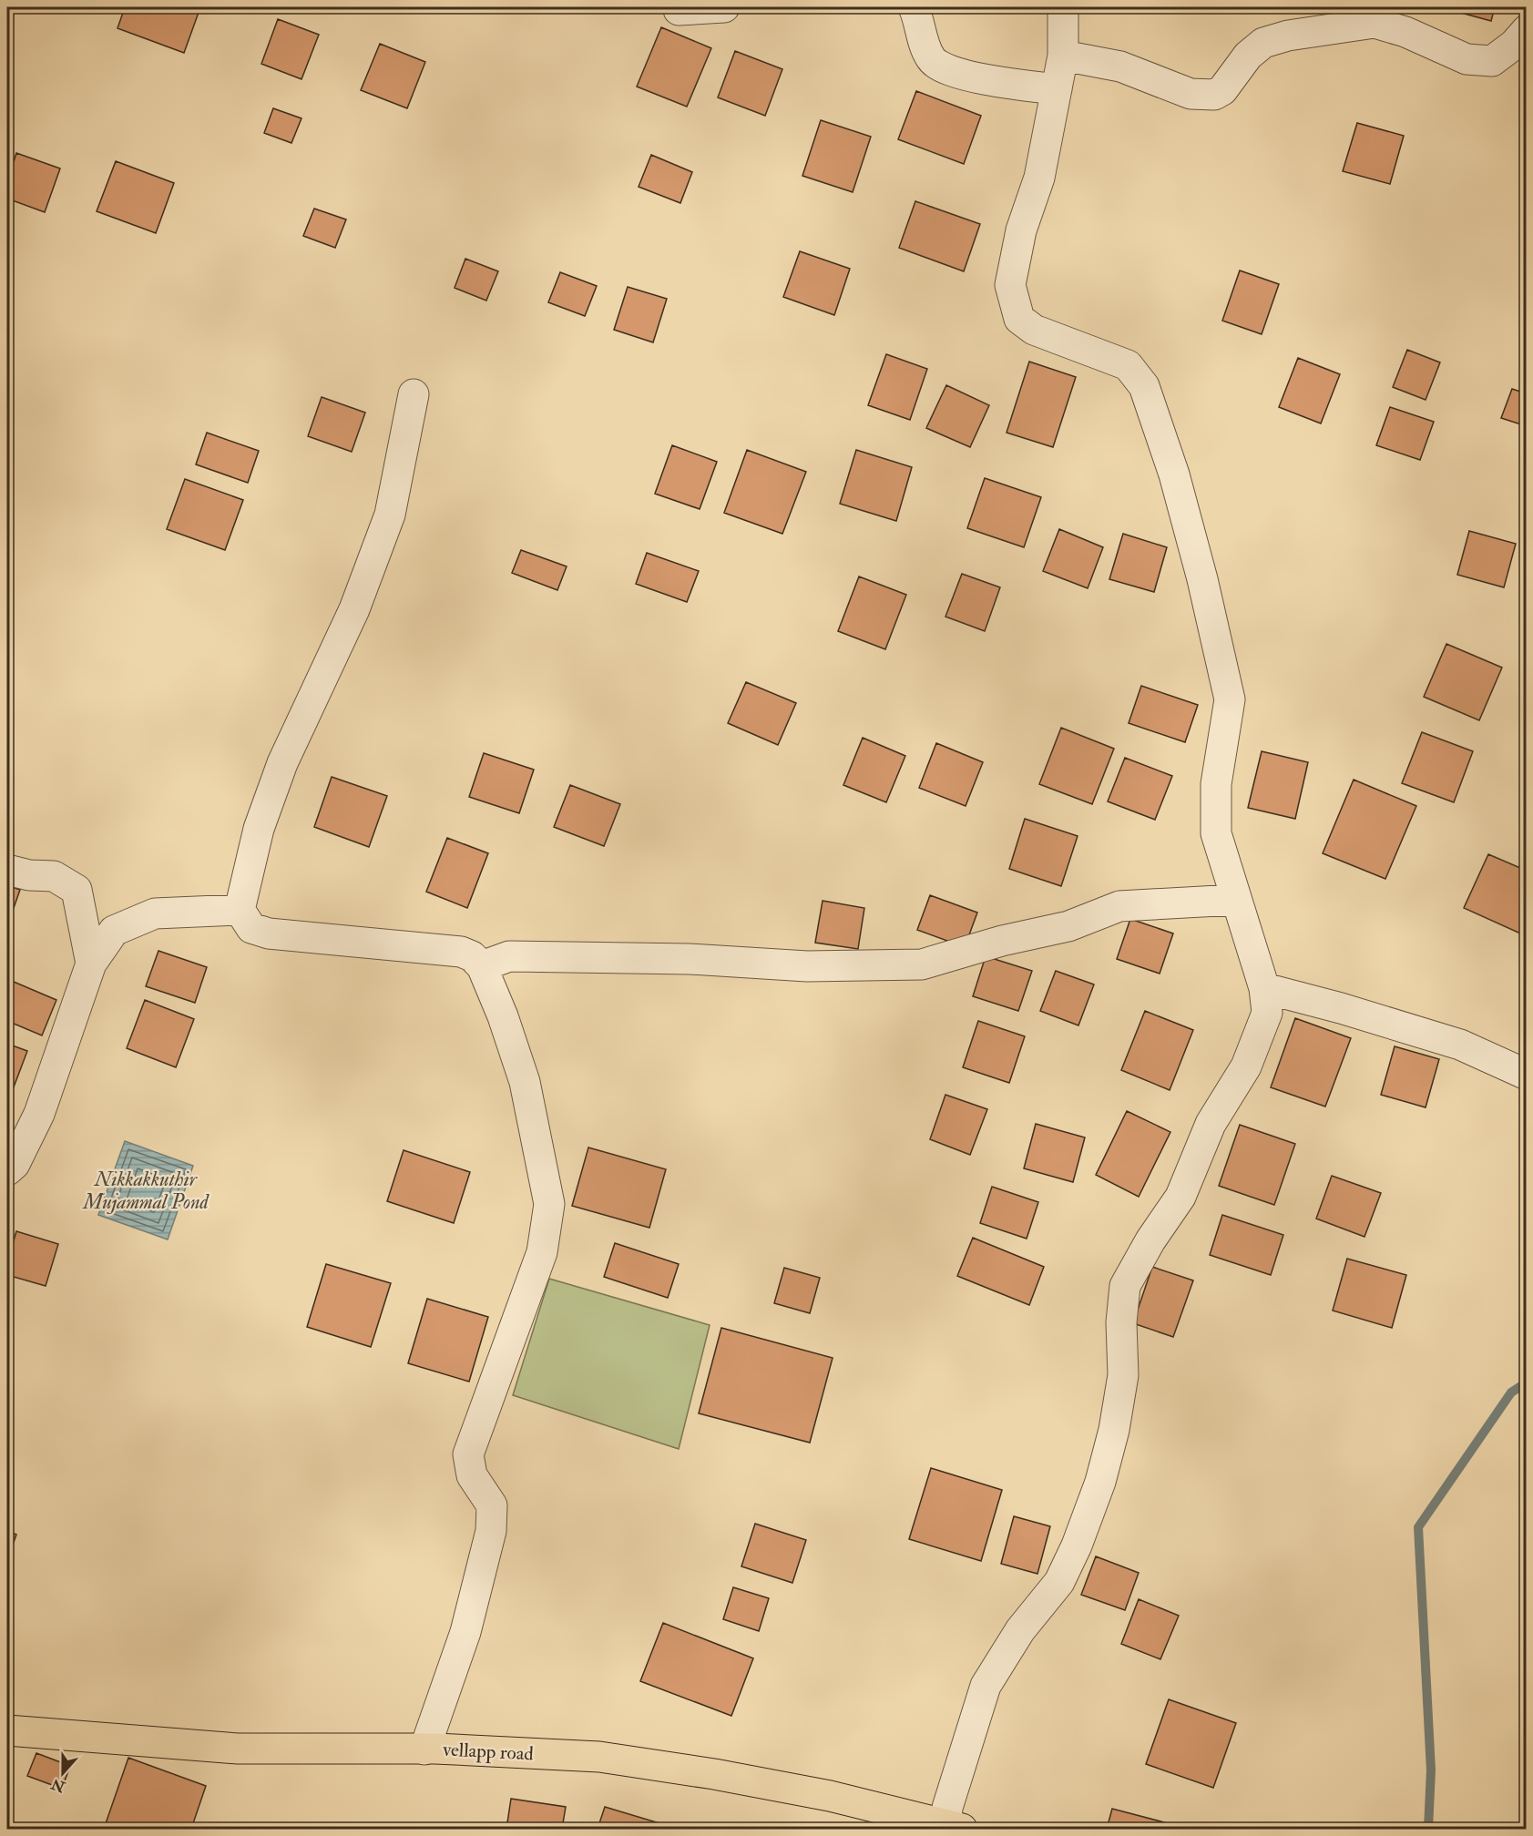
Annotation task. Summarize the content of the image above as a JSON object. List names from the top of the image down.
{
  "streets": {
    "main road": ["vellapp road"]
  },
  "water": ["Nikkakkuthir Mujammal Pond"],
  "north": "bottom"
}
